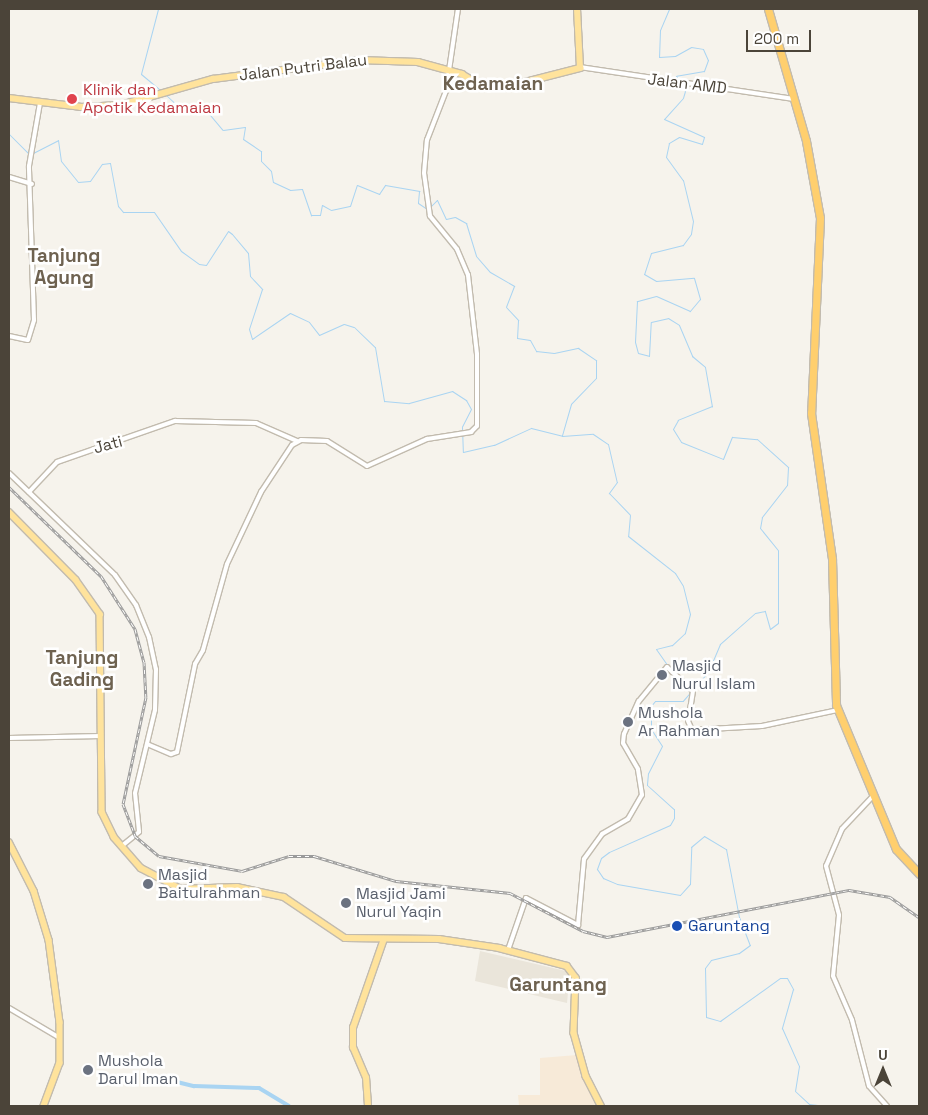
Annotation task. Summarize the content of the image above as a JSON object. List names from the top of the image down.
{
  "streets": {
    "main road": ["Jalan Putri Balau"],
    "street": ["Jalan AMD", "Jati"]
  },
  "crossings": [
    ["Jalan Putri Balau", "Jalan AMD"]
  ],
  "districts": [
    "Kedamaian",
    "Tanjung Agung",
    "Tanjung Gading",
    "Garuntang"
  ],
  "places": [
    "Klinik dan Apotik Kedamaian",
    "Masjid Nurul Islam",
    "Mushola Ar Rahman",
    "Masjid Baitulrahman",
    "Masjid Jami Nurul Yaqin",
    "Garuntang",
    "Mushola Darul Iman"
  ],
  "scale_bar": "200 m",
  "north": "top"
}
